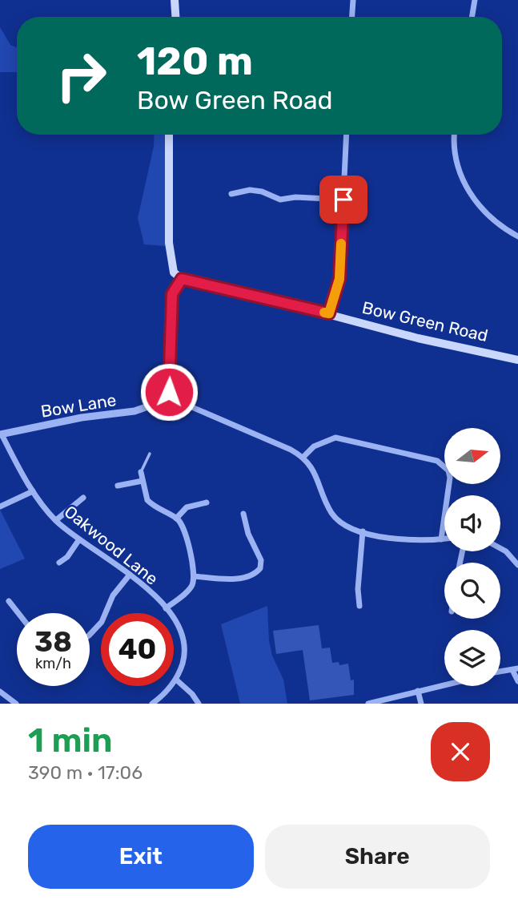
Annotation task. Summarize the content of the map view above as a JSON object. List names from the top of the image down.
{
  "streets": {
    "main road": ["Bow Green Road"],
    "street": ["Bow Lane", "Oakwood Lane"]
  },
  "crossings": [
    ["Bow Lane", "Oakwood Lane"]
  ],
  "north": "right",
  "page": {
    "turn": ["120 m", "Bow Green Road"],
    "speed": "38 km/h",
    "limit": "40",
    "heading": ["1 min", "390 m · 17:06"],
    "buttons": ["Exit", "Share"]
  }
}
